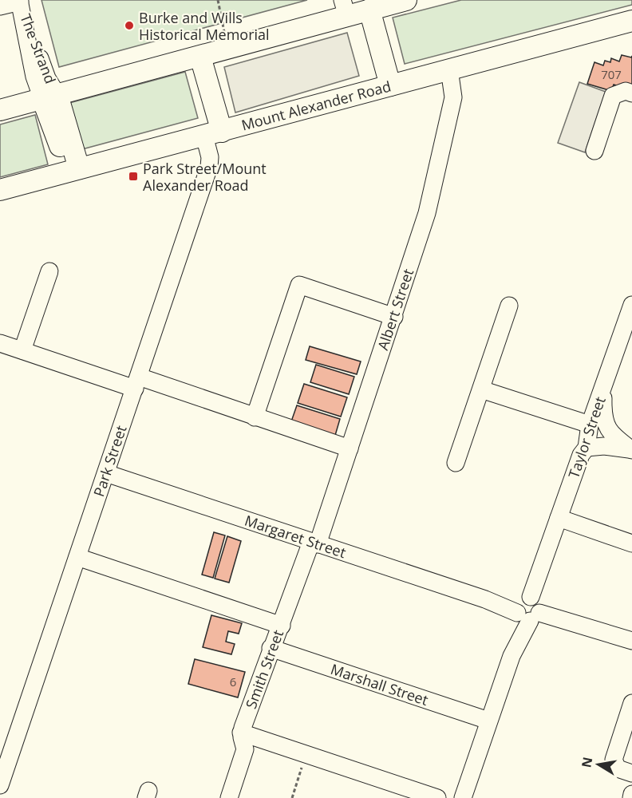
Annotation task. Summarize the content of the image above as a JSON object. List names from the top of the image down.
{
  "streets": {
    "main road": ["Mount Alexander Road"],
    "street": [
      "The Strand",
      "Albert Street",
      "Taylor Street",
      "Park Street",
      "Margaret Street",
      "Smith Street",
      "Marshall Street"
    ]
  },
  "crossings": [
    ["Mount Alexander Road", "Albert Street"],
    ["Mount Alexander Road", "Park Street"],
    ["Albert Street", "Margaret Street"],
    ["Albert Street", "Smith Street"],
    ["Taylor Street", "Margaret Street"],
    ["Taylor Street", "Marshall Street"],
    ["Park Street", "Margaret Street"],
    ["Margaret Street", "Smith Street"],
    ["Smith Street", "Marshall Street"]
  ],
  "places": {
    "other": ["Burke and Wills Historical Memorial"],
    "transit": ["Park Street/Mount Alexander Road"]
  },
  "house_numbers": ["707", "6"],
  "north": "left"
}
